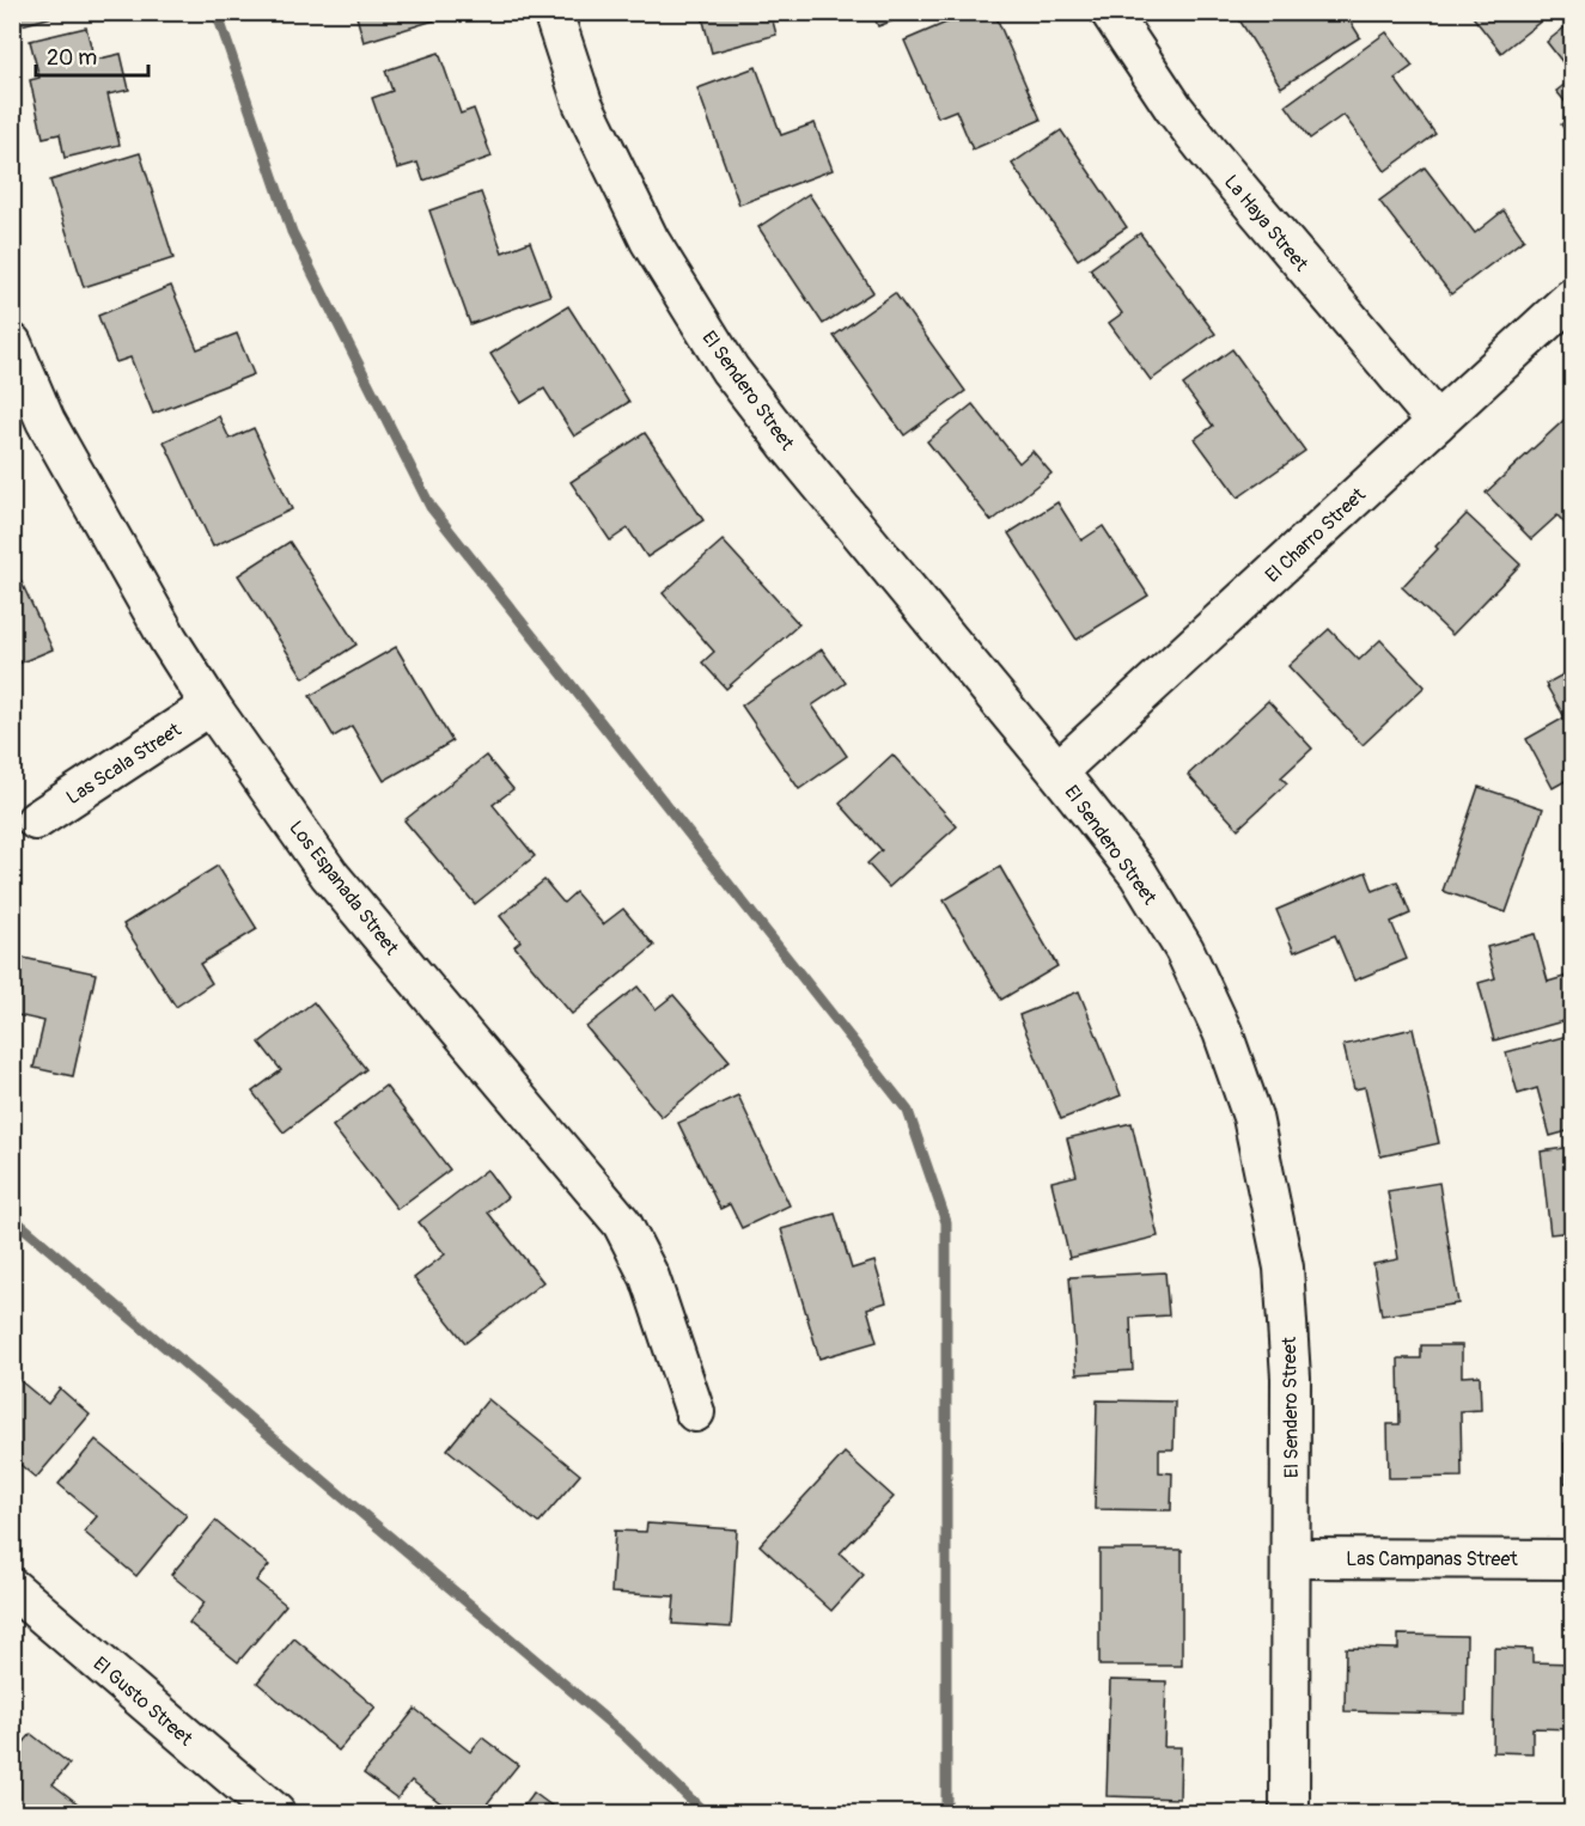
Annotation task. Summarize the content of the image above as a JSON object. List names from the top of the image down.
{
  "streets": {
    "street": [
      "La Haya Street",
      "El Sendero Street",
      "El Charro Street",
      "Las Scala Street",
      "Los Espanada Street",
      "Las Campanas Street",
      "El Gusto Street"
    ]
  },
  "crossings": [
    ["La Haya Street", "El Charro Street"],
    ["El Sendero Street", "El Charro Street"],
    ["El Sendero Street", "Las Campanas Street"],
    ["Las Scala Street", "Los Espanada Street"]
  ],
  "scale_bar": "20 m"
}
